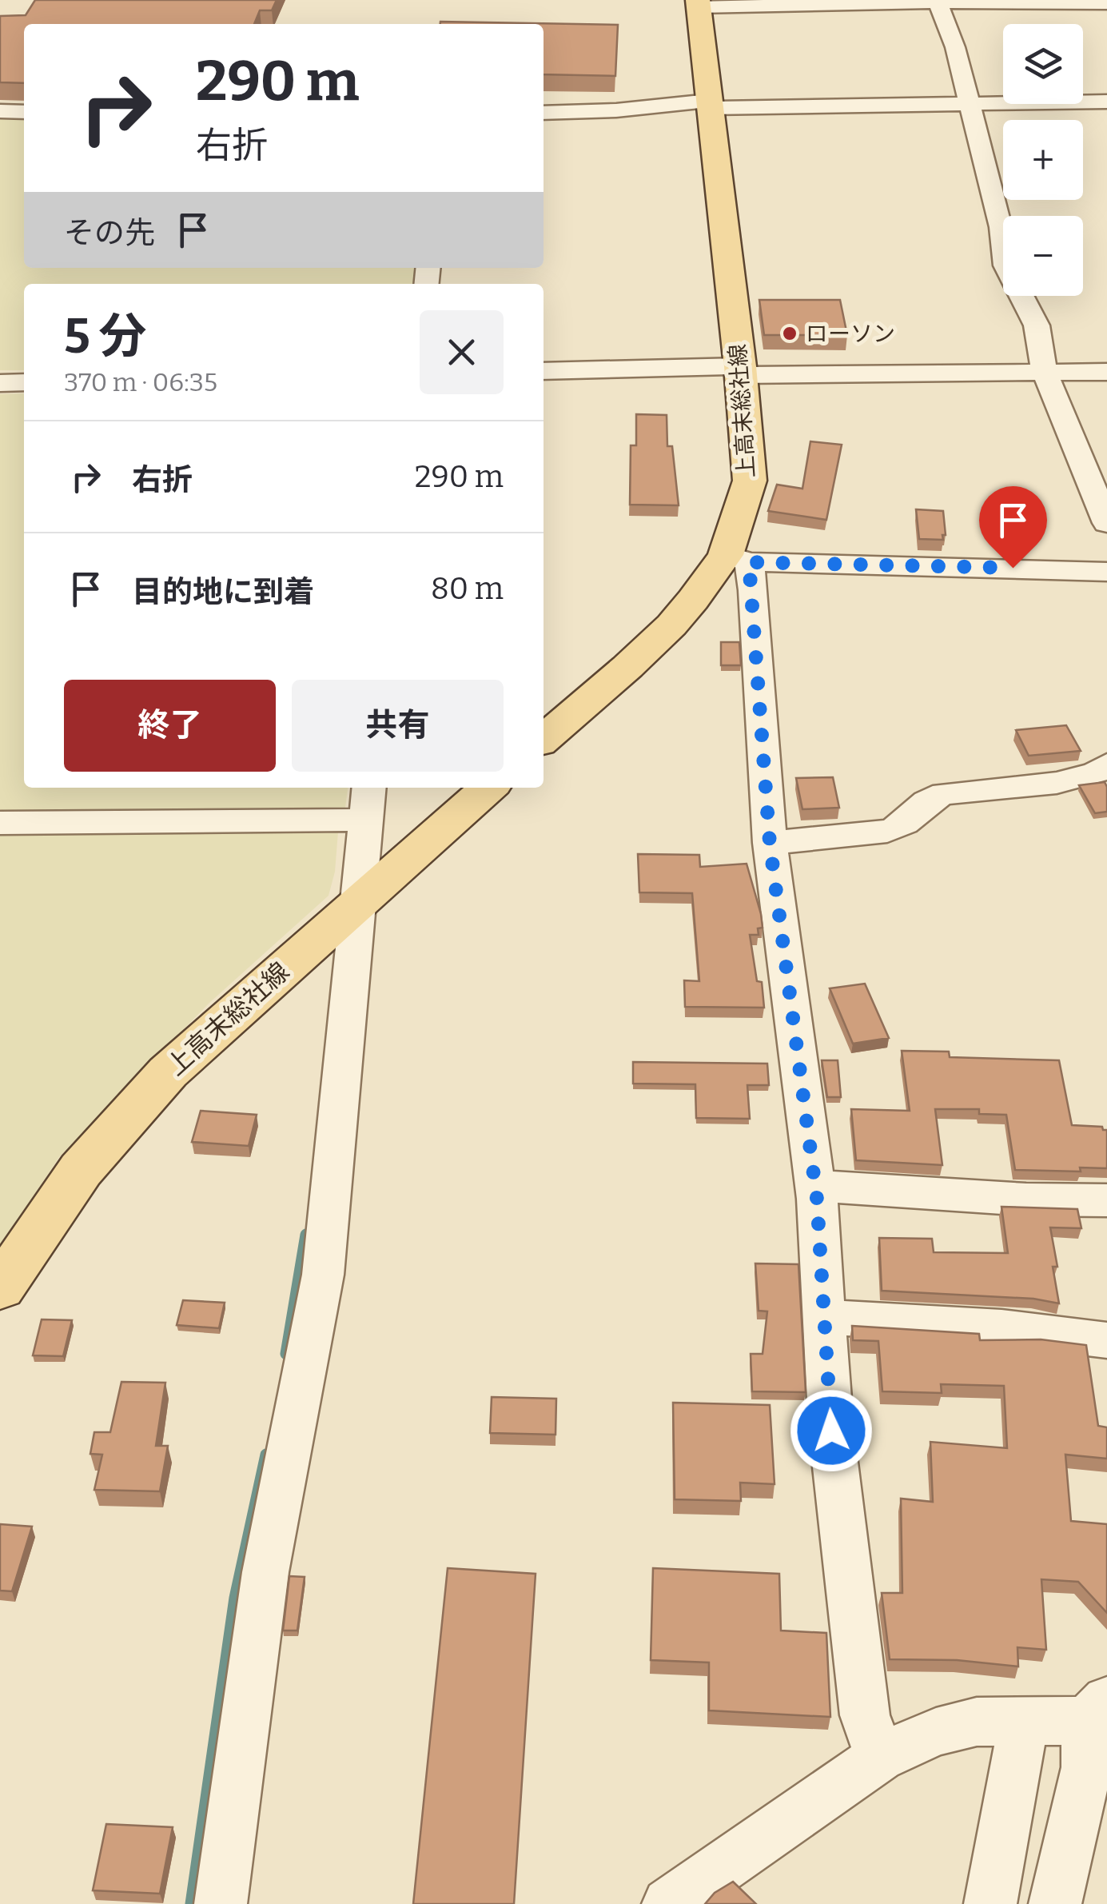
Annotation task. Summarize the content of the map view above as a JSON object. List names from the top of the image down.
{
  "streets": {
    "main road": ["上高末総社線"]
  },
  "places": ["ローソン"],
  "page": {
    "map_buttons": ["+", "−"],
    "turn": ["290 m", "右折"],
    "then": "その先",
    "heading": ["5 分", "370 m · 06:35"],
    "list": [
      {
        "name": "右折",
        "value": "290 m"
      },
      {
        "name": "目的地に到着",
        "value": "80 m"
      }
    ],
    "buttons": ["終了", "共有"]
  }
}
